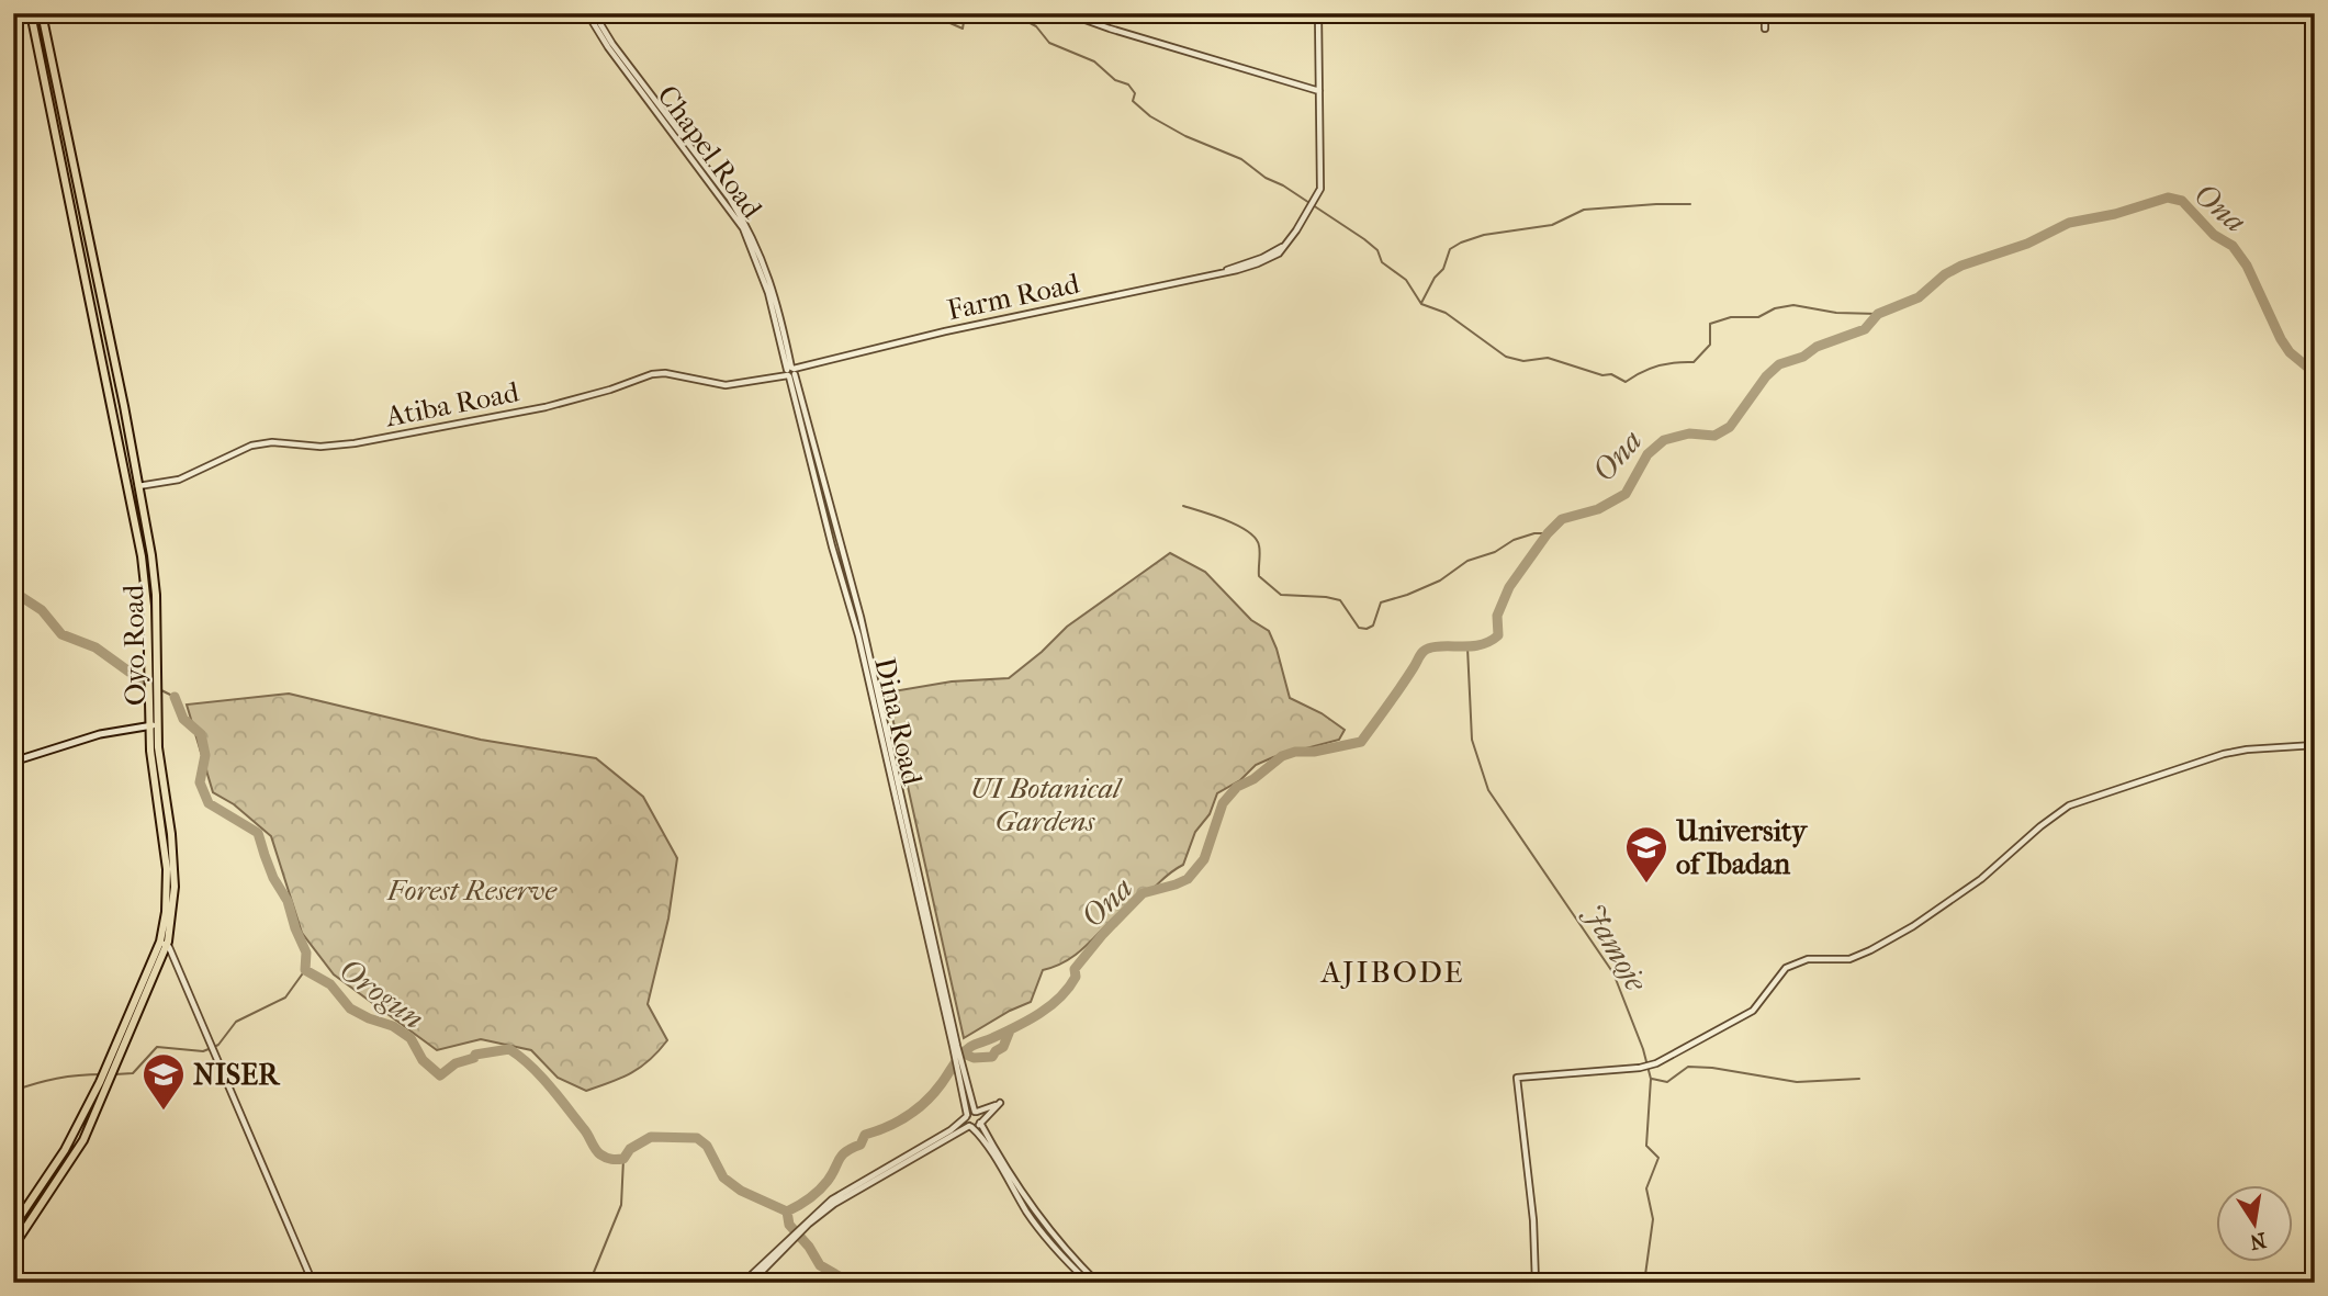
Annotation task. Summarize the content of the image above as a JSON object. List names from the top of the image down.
{
  "streets": {
    "highway": ["Oyo Road"],
    "street": [
      "Chapel Road",
      "Farm Road",
      "Atiba Road",
      "Dina Road"
    ]
  },
  "crossings": [
    ["Chapel Road", "Farm Road"],
    ["Chapel Road", "Atiba Road"],
    ["Chapel Road", "Dina Road"],
    ["Farm Road", "Atiba Road"],
    ["Farm Road", "Dina Road"],
    ["Atiba Road", "Oyo Road"],
    ["Atiba Road", "Dina Road"]
  ],
  "districts": ["AJIBODE"],
  "water": ["Ona", "Jamoje", "Orogun"],
  "parks": ["UI Botanical Gardens", "Forest Reserve"],
  "places": {
    "school or university": ["University of Ibadan", "NISER"]
  },
  "north": "bottom"
}
